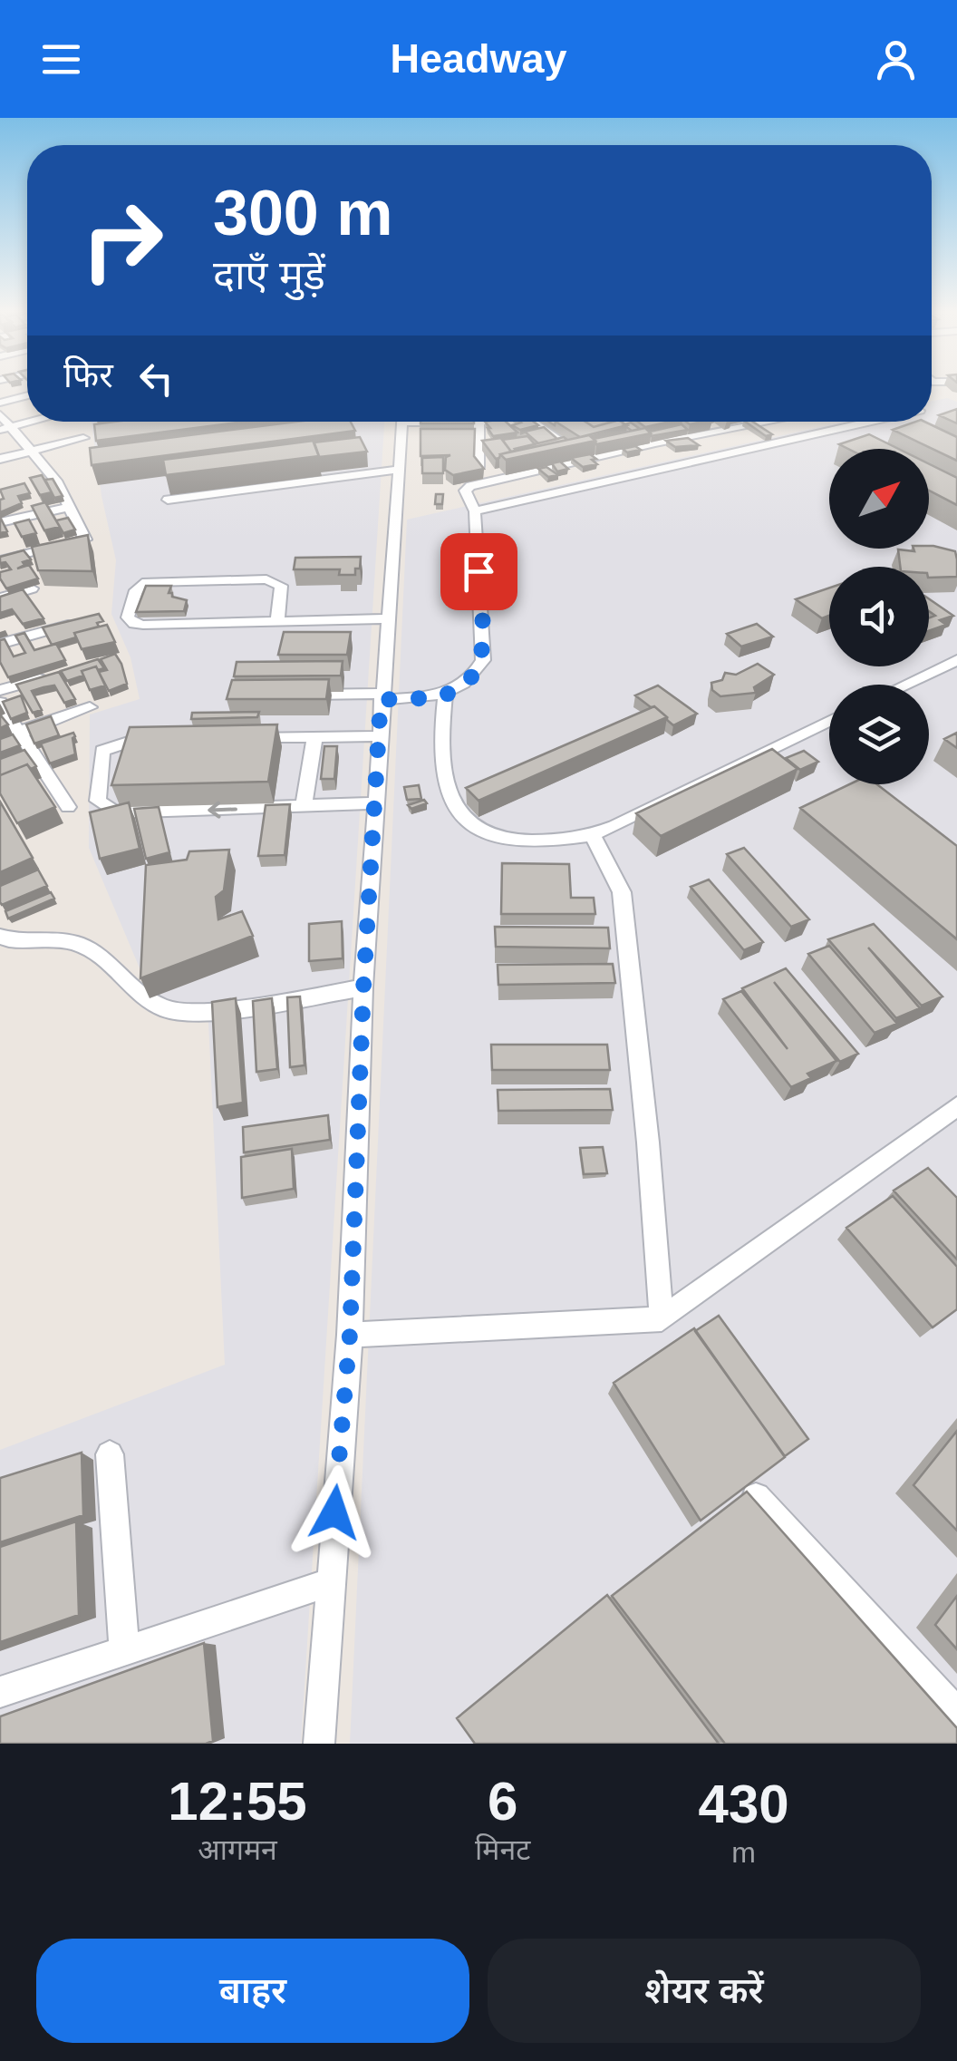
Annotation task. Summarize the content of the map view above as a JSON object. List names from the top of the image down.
{
  "north": "top right",
  "page": {
    "header": "Headway",
    "turn": ["300 m", "दाएँ मुड़ें"],
    "then": "फिर",
    "eta": [
      "12:55",
      "आगमन",
      "6",
      "मिनट",
      "430",
      "m"
    ],
    "buttons": ["बाहर", "शेयर करें"]
  }
}
